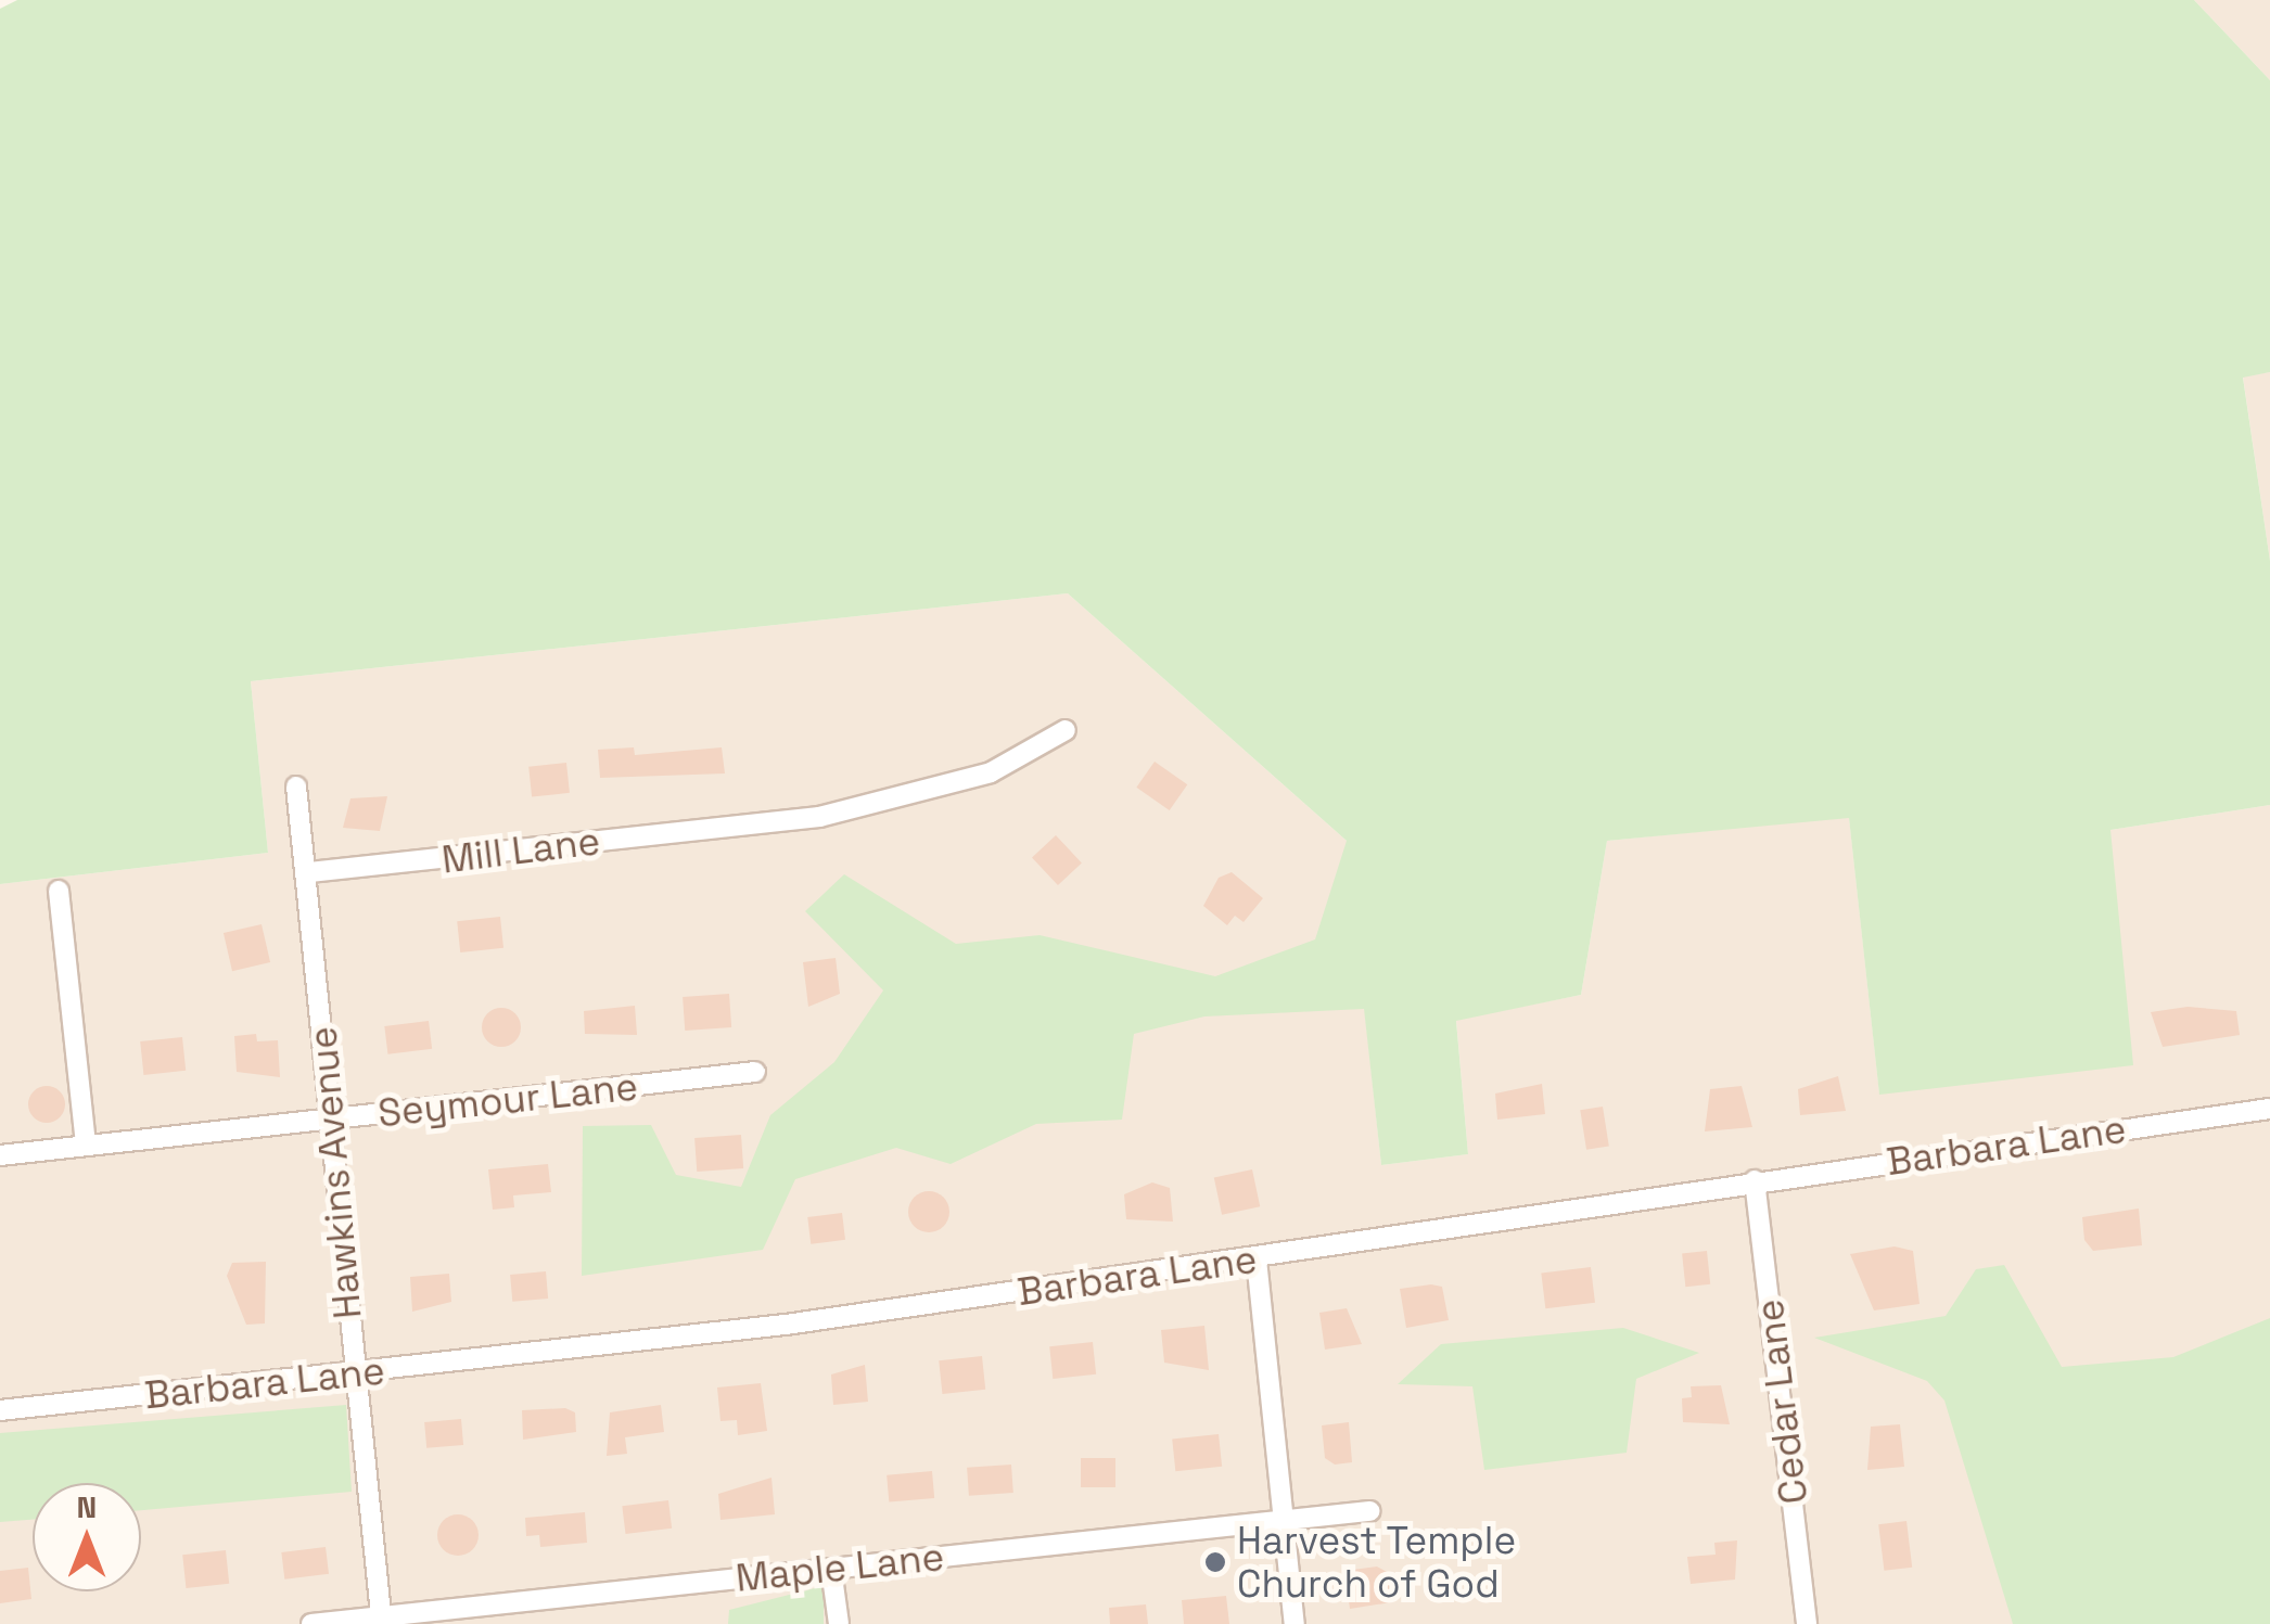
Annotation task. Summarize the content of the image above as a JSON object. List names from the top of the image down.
{
  "streets": {
    "street": [
      "Mill Lane",
      "Seymour Lane",
      "Barbara Lane",
      "Hawkins Avenue",
      "Cedar Lane",
      "Maple Lane"
    ]
  },
  "crossings": [
    ["Mill Lane", "Hawkins Avenue"],
    ["Seymour Lane", "Hawkins Avenue"],
    ["Barbara Lane", "Hawkins Avenue"],
    ["Barbara Lane", "Cedar Lane"],
    ["Hawkins Avenue", "Maple Lane"]
  ],
  "places": ["Harvest Temple Church of God"],
  "north": "top"
}
